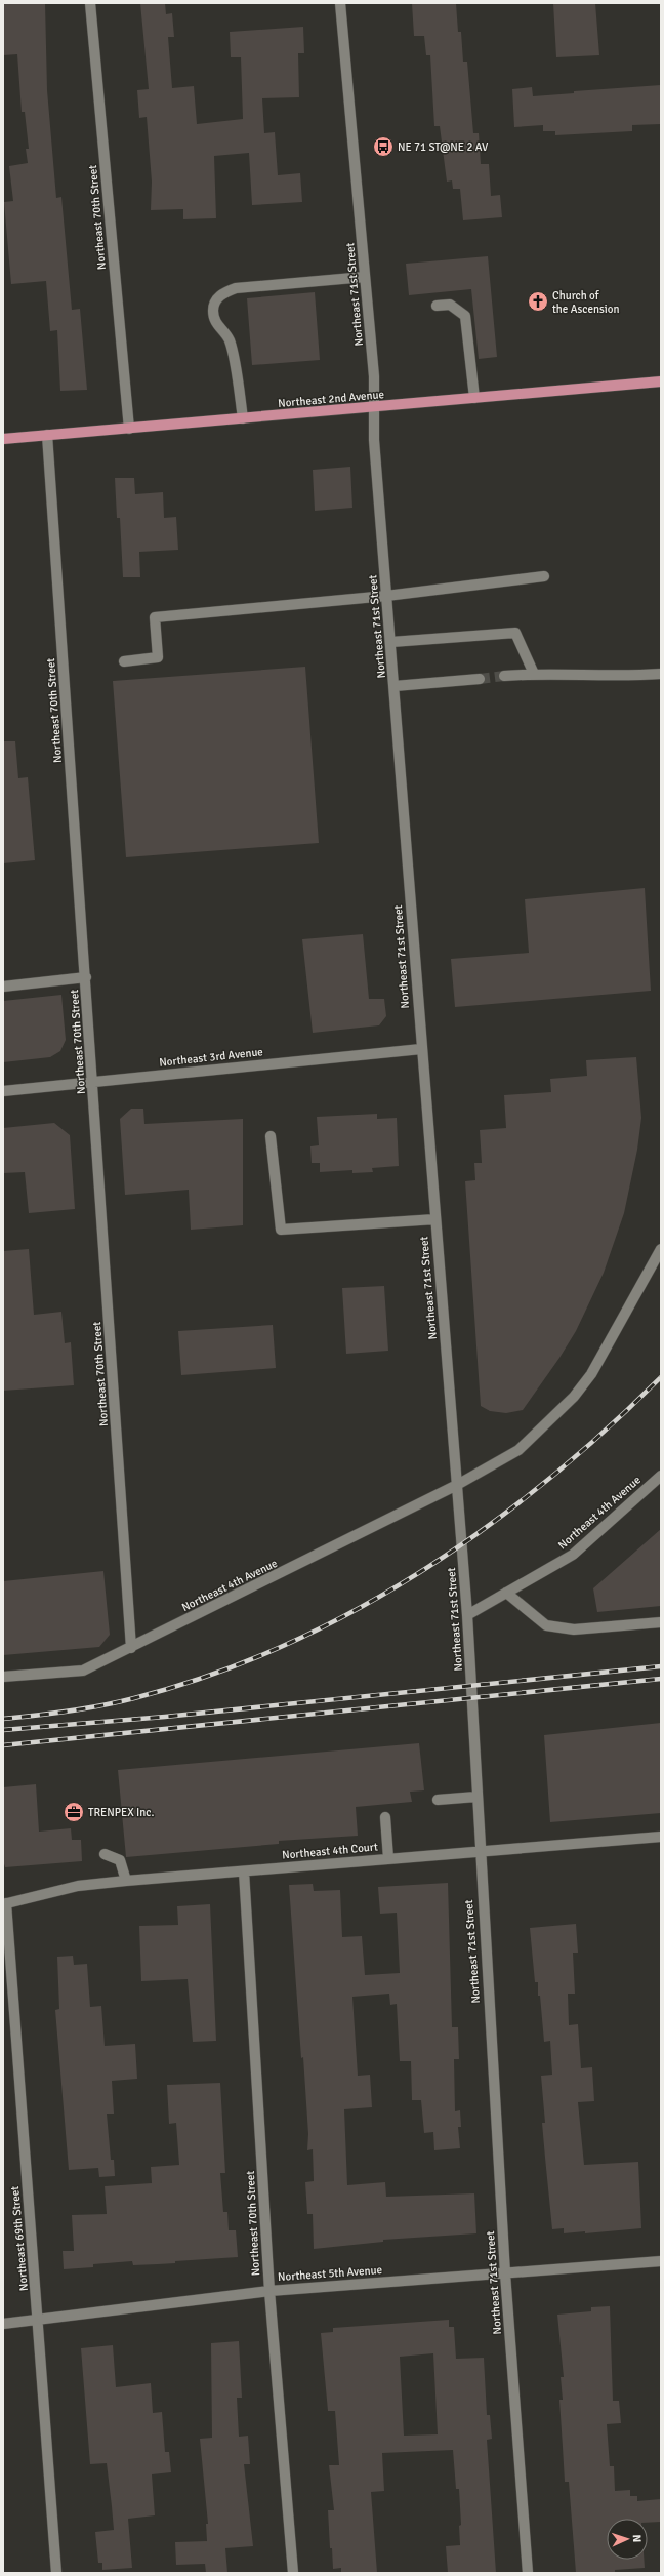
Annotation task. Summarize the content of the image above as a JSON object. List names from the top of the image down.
{
  "streets": {
    "main road": ["Northeast 2nd Avenue"],
    "street": [
      "Northeast 70th Street",
      "Northeast 71st Street",
      "Northeast 3rd Avenue",
      "Northeast 4th Avenue",
      "Northeast 4th Court",
      "Northeast 69th Street",
      "Northeast 5th Avenue"
    ]
  },
  "crossings": [
    ["Northeast 70th Street", "Northeast 2nd Avenue"],
    ["Northeast 70th Street", "Northeast 3rd Avenue"],
    ["Northeast 70th Street", "Northeast 4th Avenue"],
    ["Northeast 70th Street", "Northeast 4th Court"],
    ["Northeast 70th Street", "Northeast 5th Avenue"],
    ["Northeast 71st Street", "Northeast 2nd Avenue"],
    ["Northeast 71st Street", "Northeast 3rd Avenue"],
    ["Northeast 71st Street", "Northeast 4th Avenue"],
    ["Northeast 71st Street", "Northeast 4th Court"],
    ["Northeast 71st Street", "Northeast 5th Avenue"],
    ["Northeast 4th Court", "Northeast 69th Street"],
    ["Northeast 69th Street", "Northeast 5th Avenue"]
  ],
  "places": {
    "bus stop": ["NE 71 ST@NE 2 AV"],
    "church": ["Church of the Ascension"],
    "office": ["TRENPEX Inc."]
  },
  "north": "right"
}
